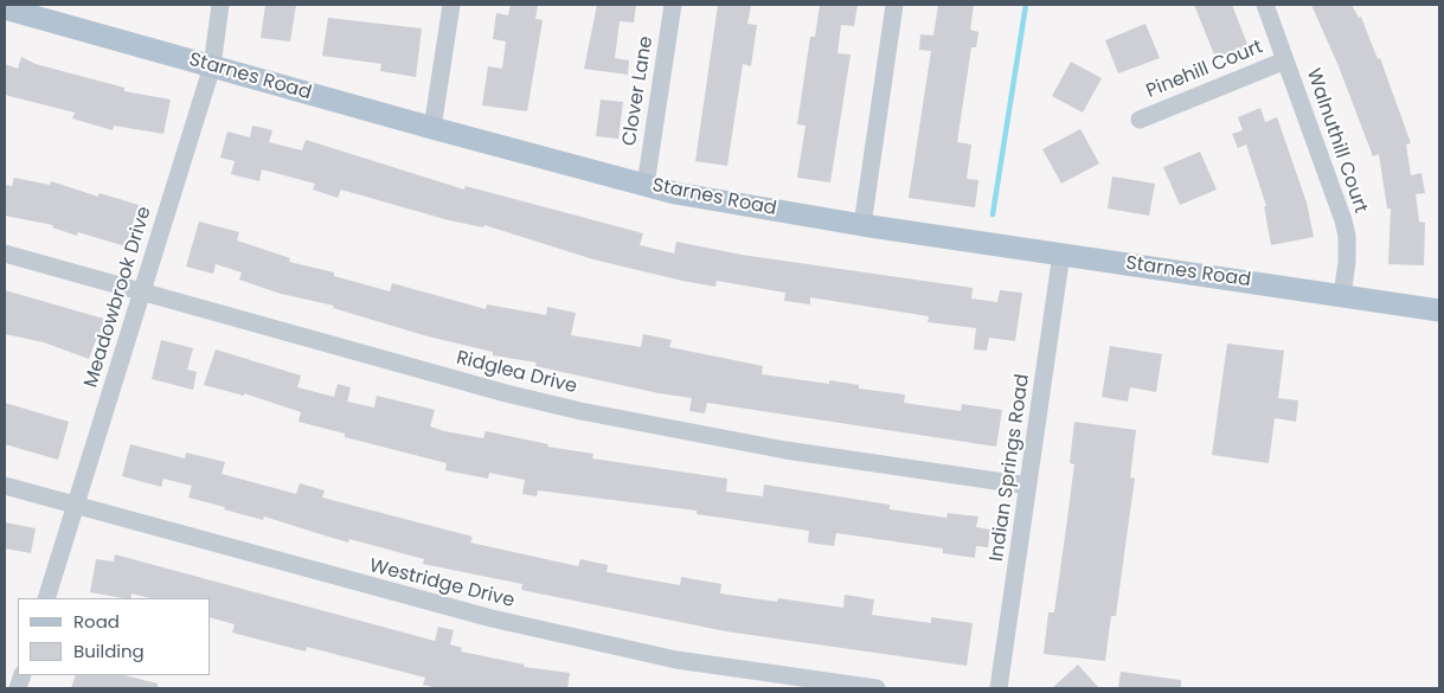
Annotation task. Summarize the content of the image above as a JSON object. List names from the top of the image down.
{
  "streets": {
    "main road": ["Starnes Road"],
    "street": [
      "Pinehill Court",
      "Clover Lane",
      "Walnuthill Court",
      "Meadowbrook Drive",
      "Ridglea Drive",
      "Indian Springs Road",
      "Westridge Drive"
    ]
  },
  "crossings": [
    ["Pinehill Court", "Walnuthill Court"],
    ["Starnes Road", "Clover Lane"],
    ["Starnes Road", "Walnuthill Court"],
    ["Starnes Road", "Meadowbrook Drive"],
    ["Starnes Road", "Indian Springs Road"],
    ["Meadowbrook Drive", "Ridglea Drive"],
    ["Meadowbrook Drive", "Westridge Drive"],
    ["Ridglea Drive", "Indian Springs Road"]
  ],
  "legend": ["Road", "Building"]
}
